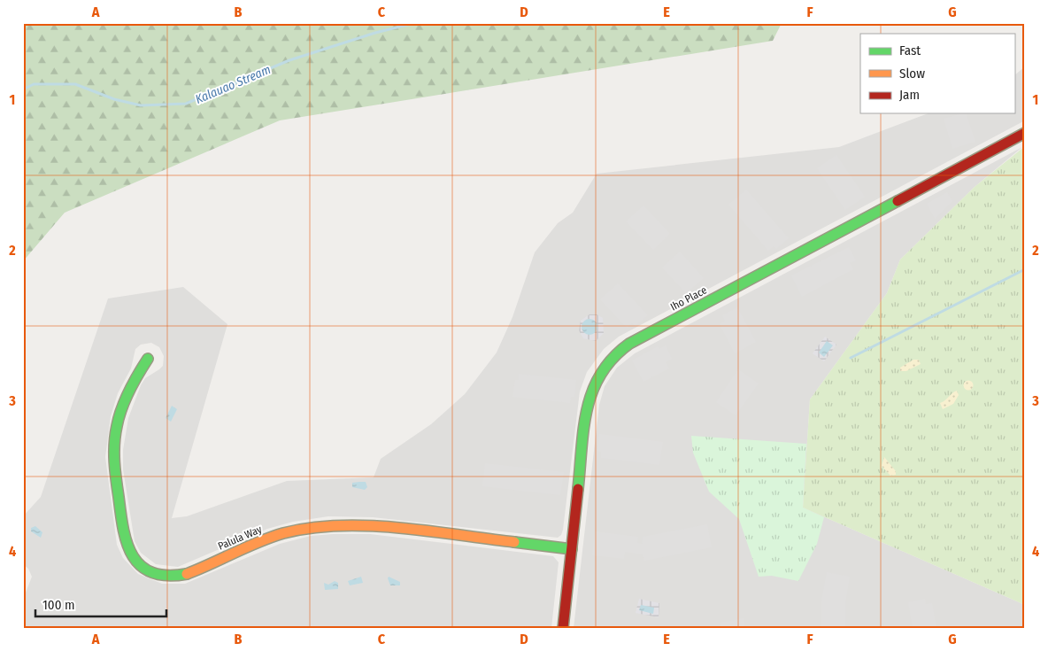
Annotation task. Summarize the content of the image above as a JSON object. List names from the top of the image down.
{
  "streets": {
    "street": ["Iho Place", "Palula Way"]
  },
  "crossings": [
    ["Iho Place", "Palula Way"]
  ],
  "water": ["Kalauao Stream"],
  "legend": ["Fast", "Slow", "Jam"],
  "scale_bar": "100 m",
  "grid": {
    "columns": [
      "A",
      "B",
      "C",
      "D",
      "E",
      "F",
      "G"
    ],
    "rows": [
      "1",
      "2",
      "3",
      "4"
    ]
  }
}
